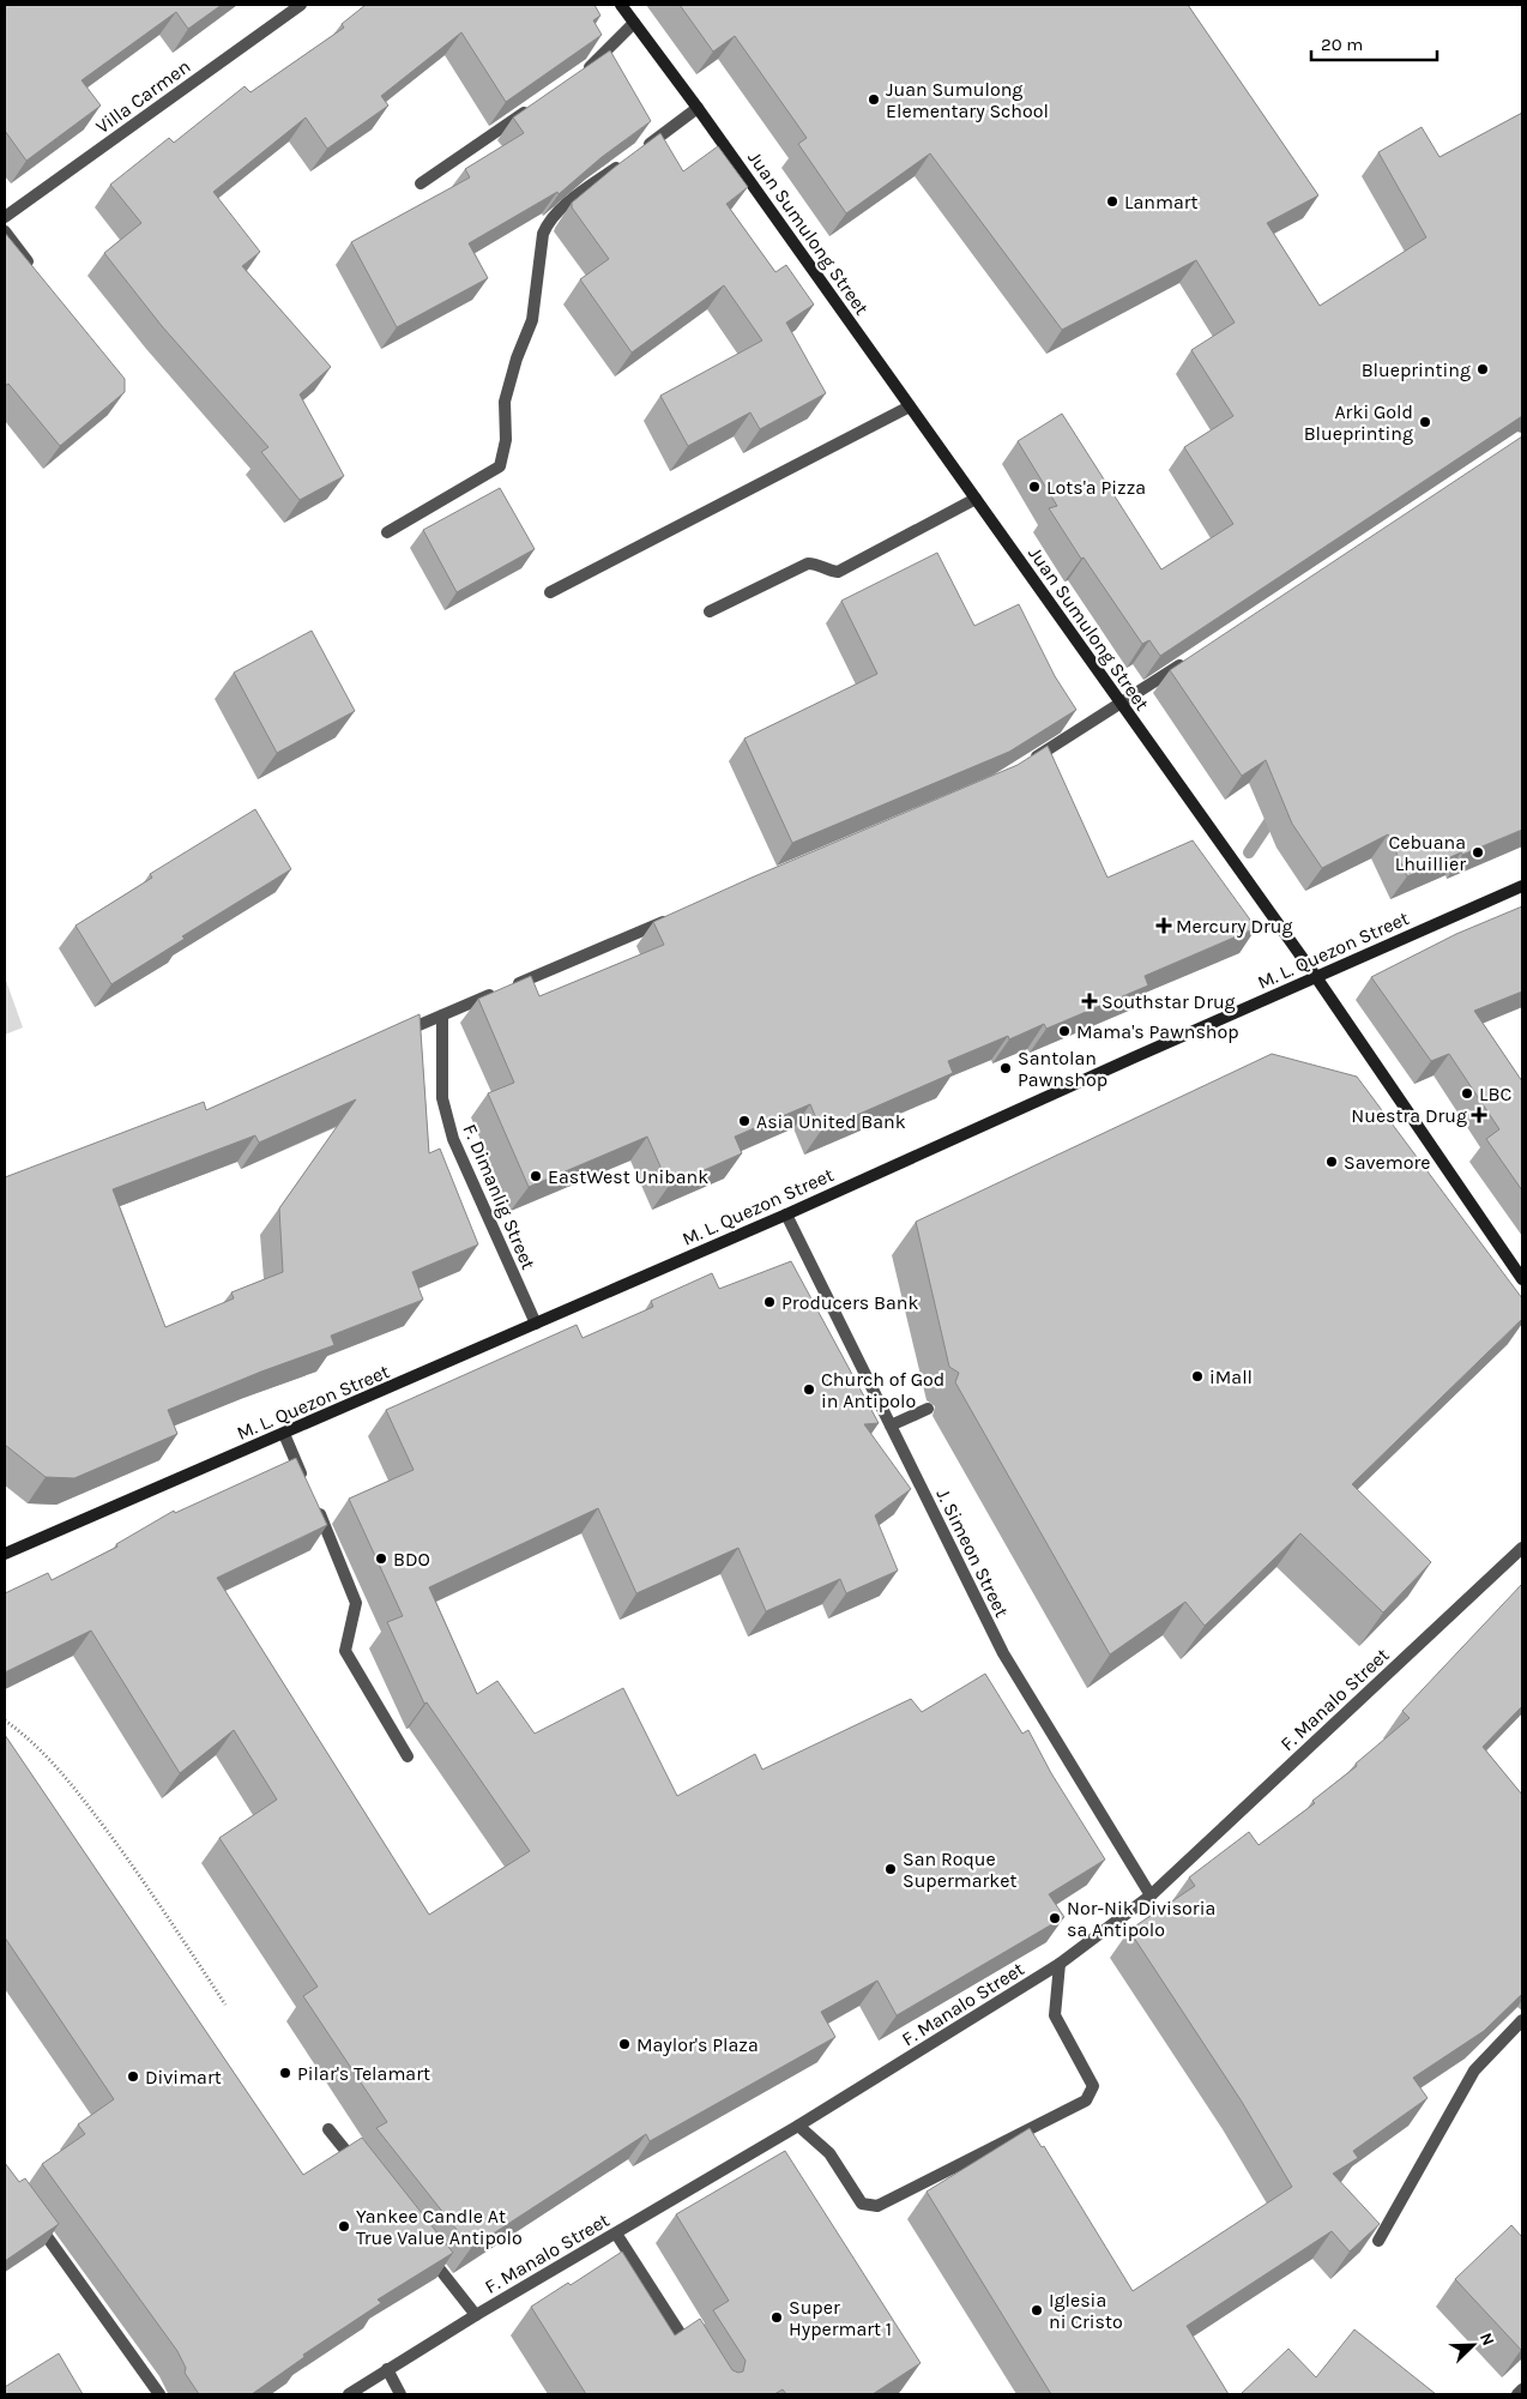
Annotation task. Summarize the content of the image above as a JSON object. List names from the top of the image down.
{
  "streets": {
    "main road": ["Juan Sumulong Street", "M. L. Quezon Street"],
    "street": [
      "Villa Carmen",
      "F. Dimanlig Street",
      "J. Simeon Street",
      "F. Manalo Street"
    ]
  },
  "crossings": [
    ["Juan Sumulong Street", "M. L. Quezon Street"],
    ["M. L. Quezon Street", "F. Dimanlig Street"],
    ["M. L. Quezon Street", "J. Simeon Street"],
    ["J. Simeon Street", "F. Manalo Street"]
  ],
  "places": {
    "other": [
      "Juan Sumulong Elementary School",
      "Lanmart",
      "Blueprinting",
      "Arki Gold Blueprinting",
      "Lots'a Pizza",
      "Cebuana Lhuillier",
      "Mama's Pawnshop",
      "Santolan Pawnshop",
      "LBC",
      "Asia United Bank",
      "Savemore",
      "EastWest Unibank",
      "Producers Bank",
      "iMall",
      "Church of God in Antipolo",
      "BDO",
      "San Roque Supermarket",
      "Nor-Nik Divisoria sa Antipolo",
      "Maylor's Plaza",
      "Pilar's Telamart",
      "Divimart",
      "Yankee Candle At True Value Antipolo",
      "Iglesia ni Cristo",
      "Super Hypermart 1"
    ],
    "health": ["Mercury Drug", "Southstar Drug", "Nuestra Drug"]
  },
  "scale_bar": "20 m",
  "north": "top right"
}
